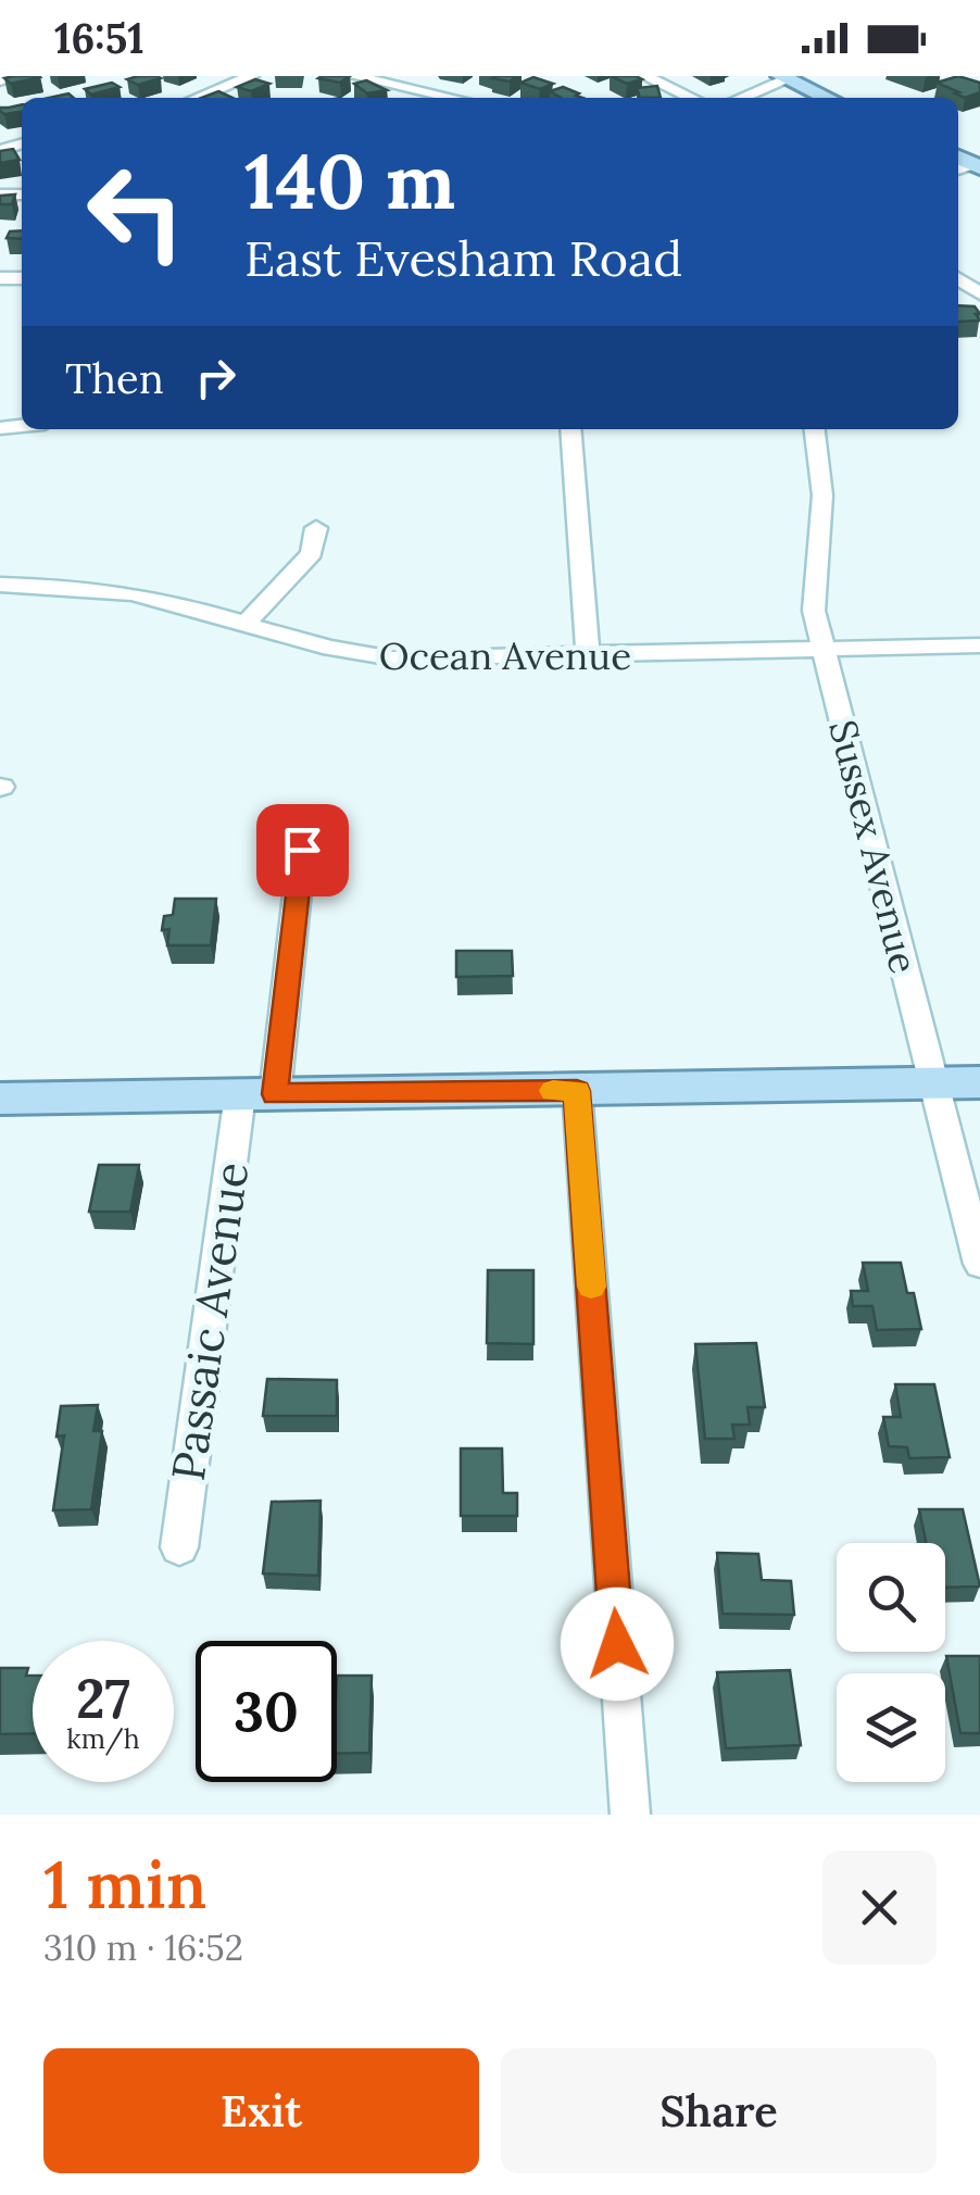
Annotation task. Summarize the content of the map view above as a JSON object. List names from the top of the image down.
{
  "streets": {
    "street": ["Ocean Avenue", "Sussex Avenue", "Passaic Avenue"]
  },
  "crossings": [
    ["Ocean Avenue", "Sussex Avenue"]
  ],
  "page": {
    "status": "16:51",
    "turn": ["140 m", "East Evesham Road"],
    "then": "Then",
    "speed": "27 km/h",
    "limit": "30",
    "heading": ["1 min", "310 m · 16:52"],
    "buttons": ["Exit", "Share"]
  }
}
